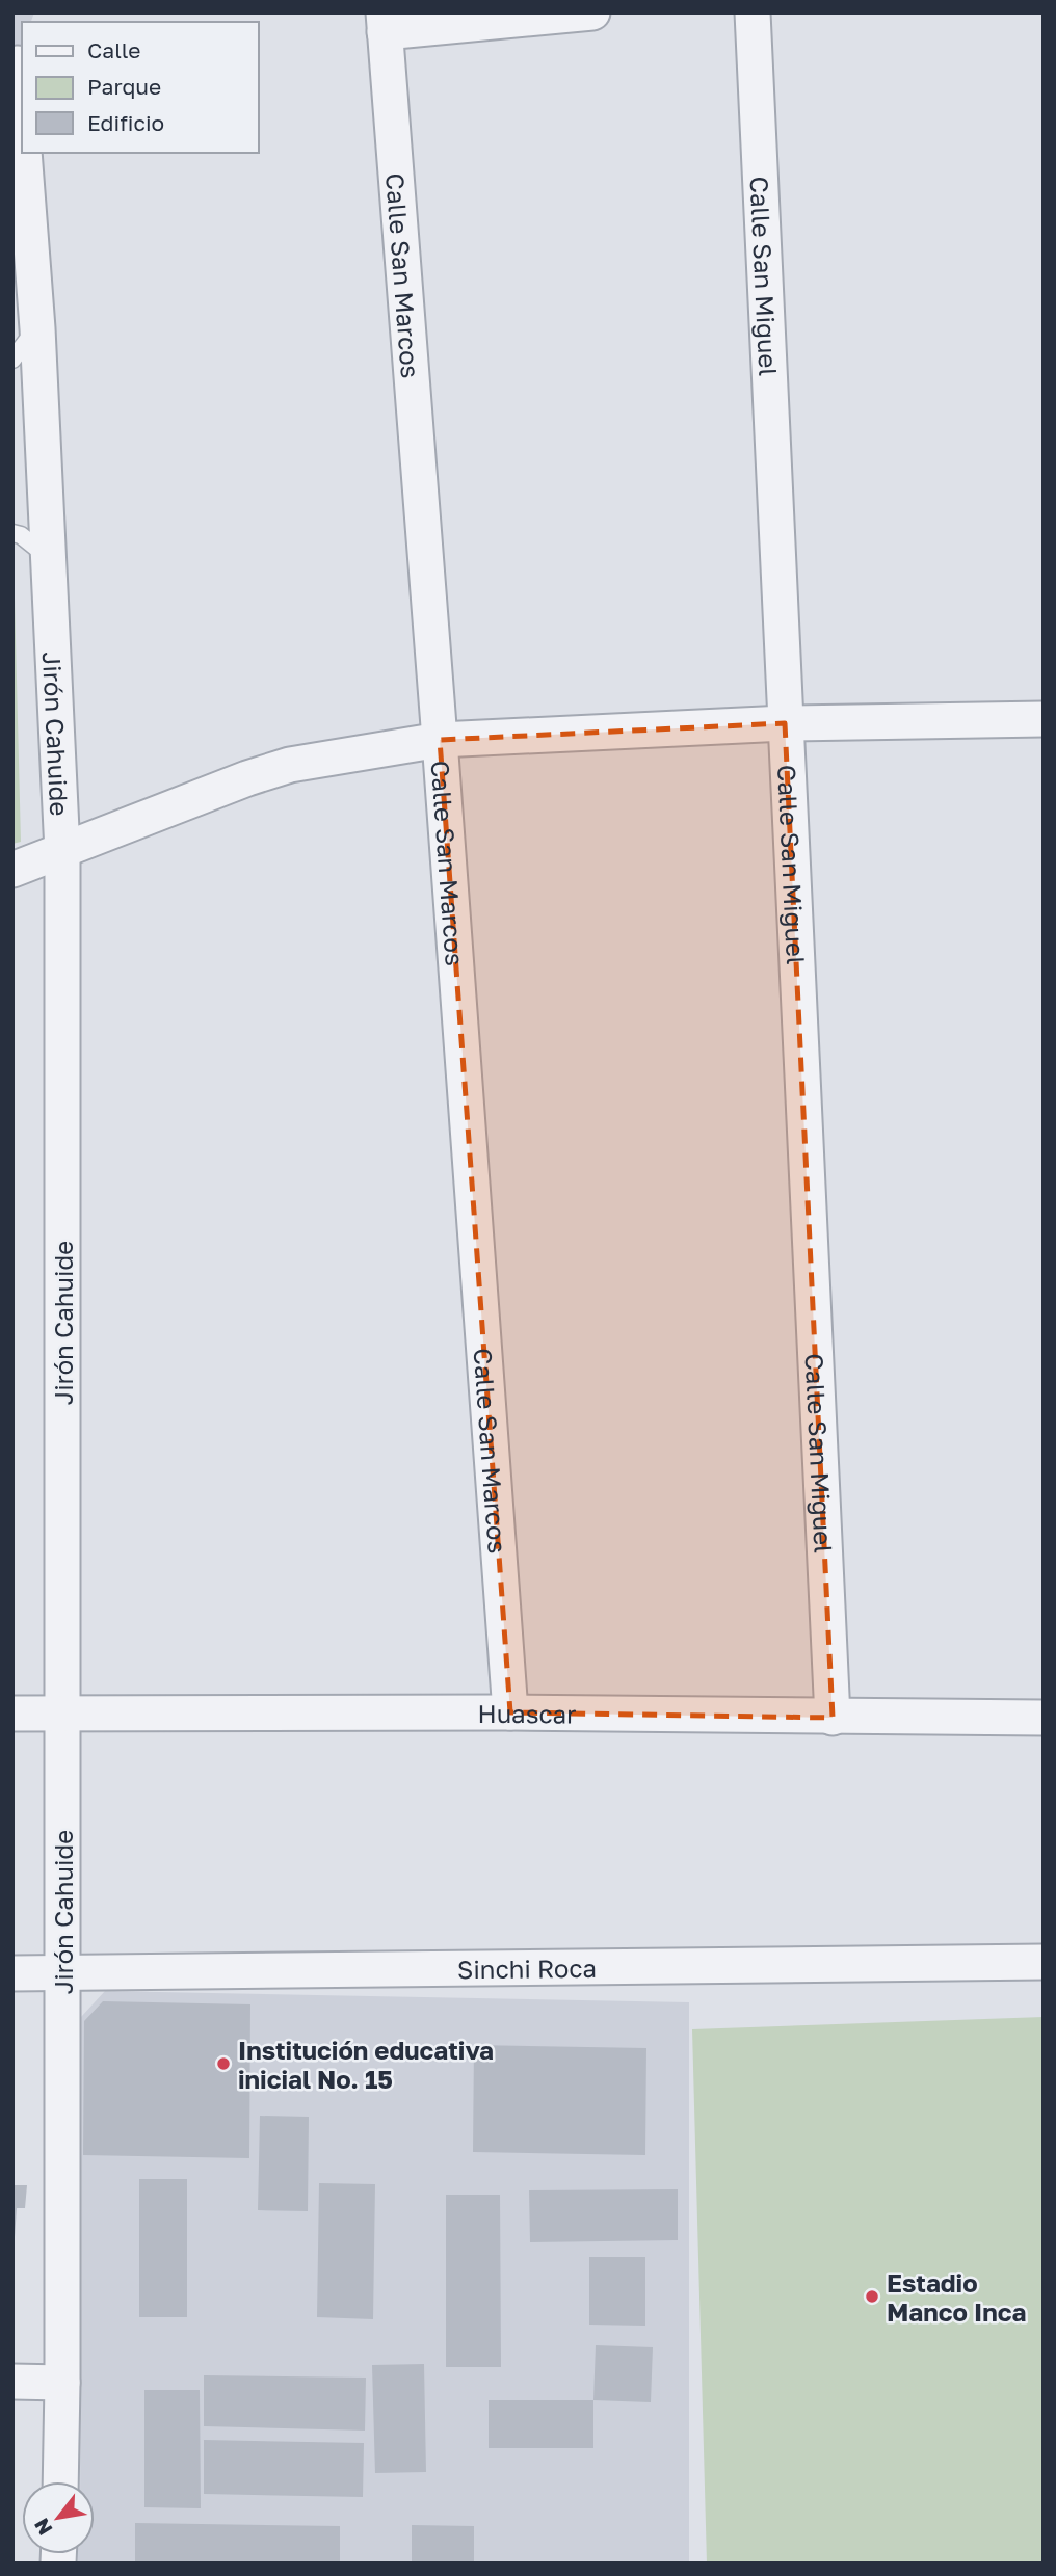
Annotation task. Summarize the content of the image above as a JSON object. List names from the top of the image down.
{
  "streets": {
    "street": [
      "Calle San Marcos",
      "Calle San Miguel",
      "Jirón Cahuide",
      "Huascar",
      "Sinchi Roca"
    ]
  },
  "crossings": [
    ["Calle San Marcos", "Huascar"],
    ["Calle San Miguel", "Huascar"],
    ["Jirón Cahuide", "Huascar"],
    ["Jirón Cahuide", "Sinchi Roca"]
  ],
  "places": ["Institución educativa inicial No. 15", "Estadio Manco Inca"],
  "legend": ["Calle", "Parque", "Edificio"],
  "north": "bottom left"
}
